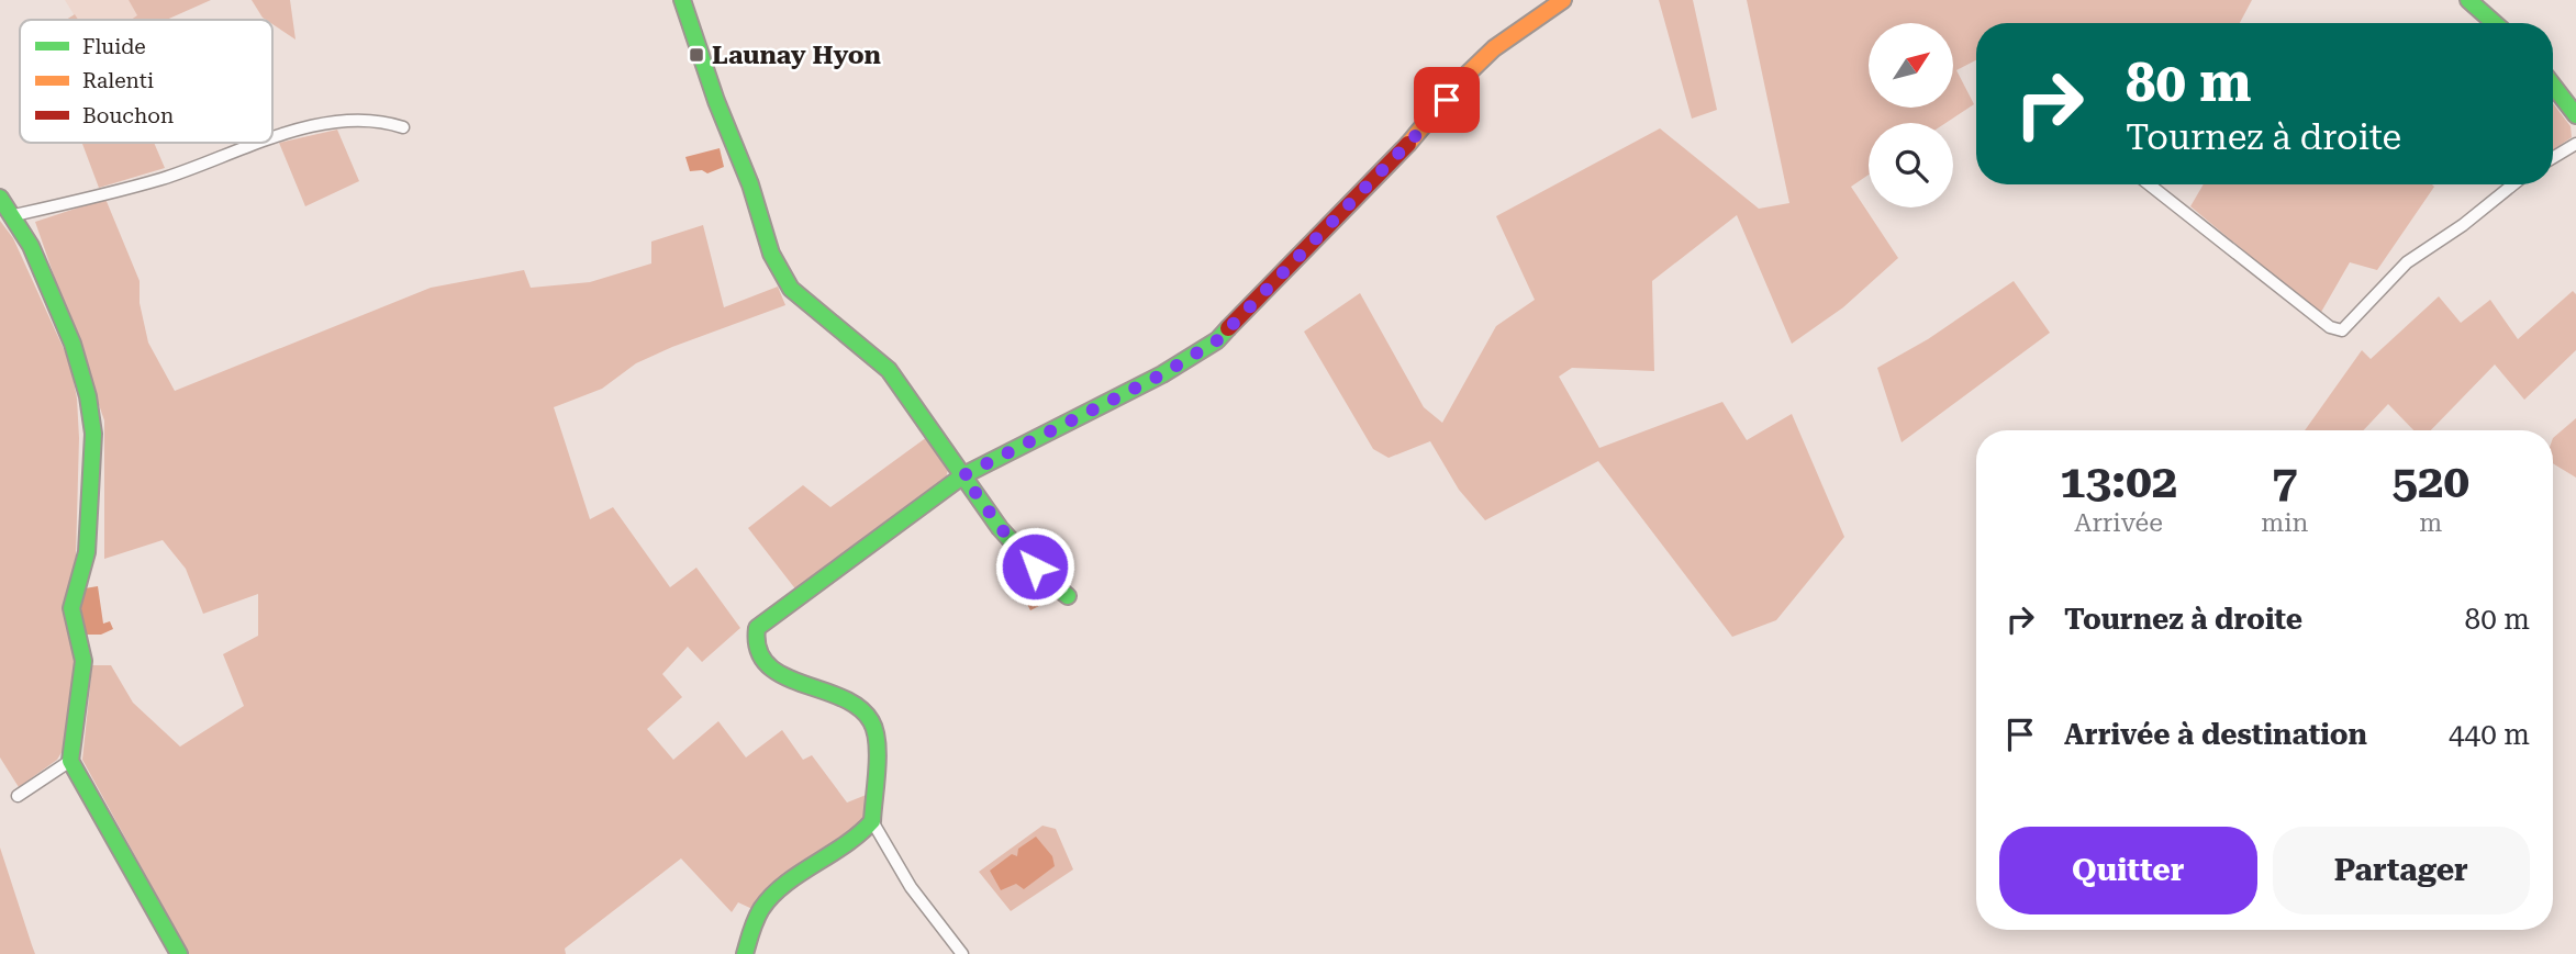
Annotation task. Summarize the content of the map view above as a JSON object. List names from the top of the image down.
{
  "places": {
    "transit": ["Launay Hyon"]
  },
  "legend": ["Fluide", "Ralenti", "Bouchon"],
  "north": "top right",
  "page": {
    "turn": ["80 m", "Tournez à droite"],
    "eta": [
      "13:02",
      "Arrivée",
      "7",
      "min",
      "520",
      "m"
    ],
    "list": [
      {
        "name": "Tournez à droite",
        "value": "80 m"
      },
      {
        "name": "Arrivée à destination",
        "value": "440 m"
      }
    ],
    "buttons": ["Quitter", "Partager"]
  }
}
